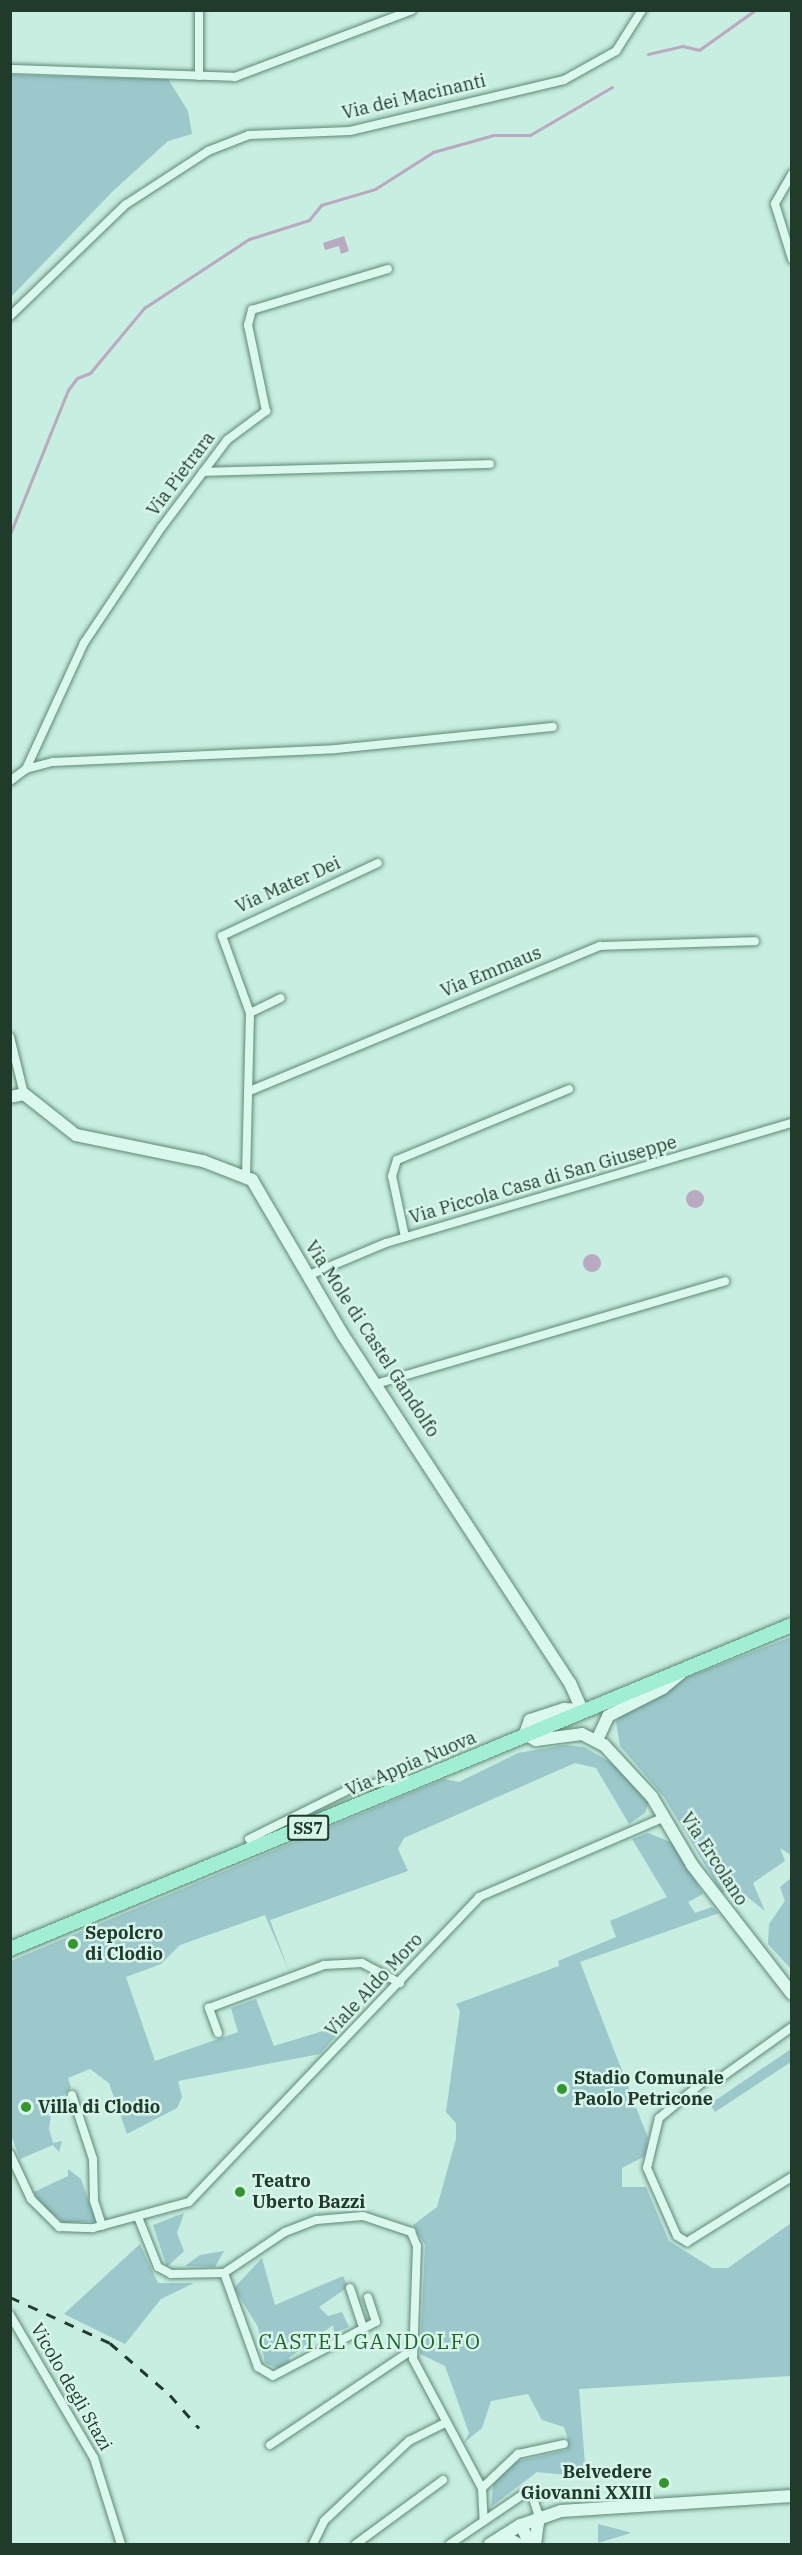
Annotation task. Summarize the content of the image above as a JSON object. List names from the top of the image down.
{
  "streets": {
    "main road": ["Via Appia Nuova", "SS7"],
    "street": [
      "Via dei Macinanti",
      "Via Pietrara",
      "Via Mater Dei",
      "Via Emmaus",
      "Via Piccola Casa di San Giuseppe",
      "Via Mole di Castel Gandolfo",
      "Via Ercolano",
      "Viale Aldo Moro",
      "Vicolo degli Stazi"
    ]
  },
  "crossings": [
    ["Via Mater Dei", "Via Emmaus"],
    ["Via Mater Dei", "Via Mole di Castel Gandolfo"],
    ["Via Piccola Casa di San Giuseppe", "Via Mole di Castel Gandolfo"],
    ["Via Mole di Castel Gandolfo", "Via Appia Nuova"],
    ["Via Ercolano", "Viale Aldo Moro"]
  ],
  "districts": ["CASTEL GANDOLFO"],
  "places": [
    "Sepolcro di Clodio",
    "Stadio Comunale Paolo Petricone",
    "Villa di Clodio",
    "Teatro Uberto Bazzi",
    "Belvedere Giovanni XXIII"
  ]
}
